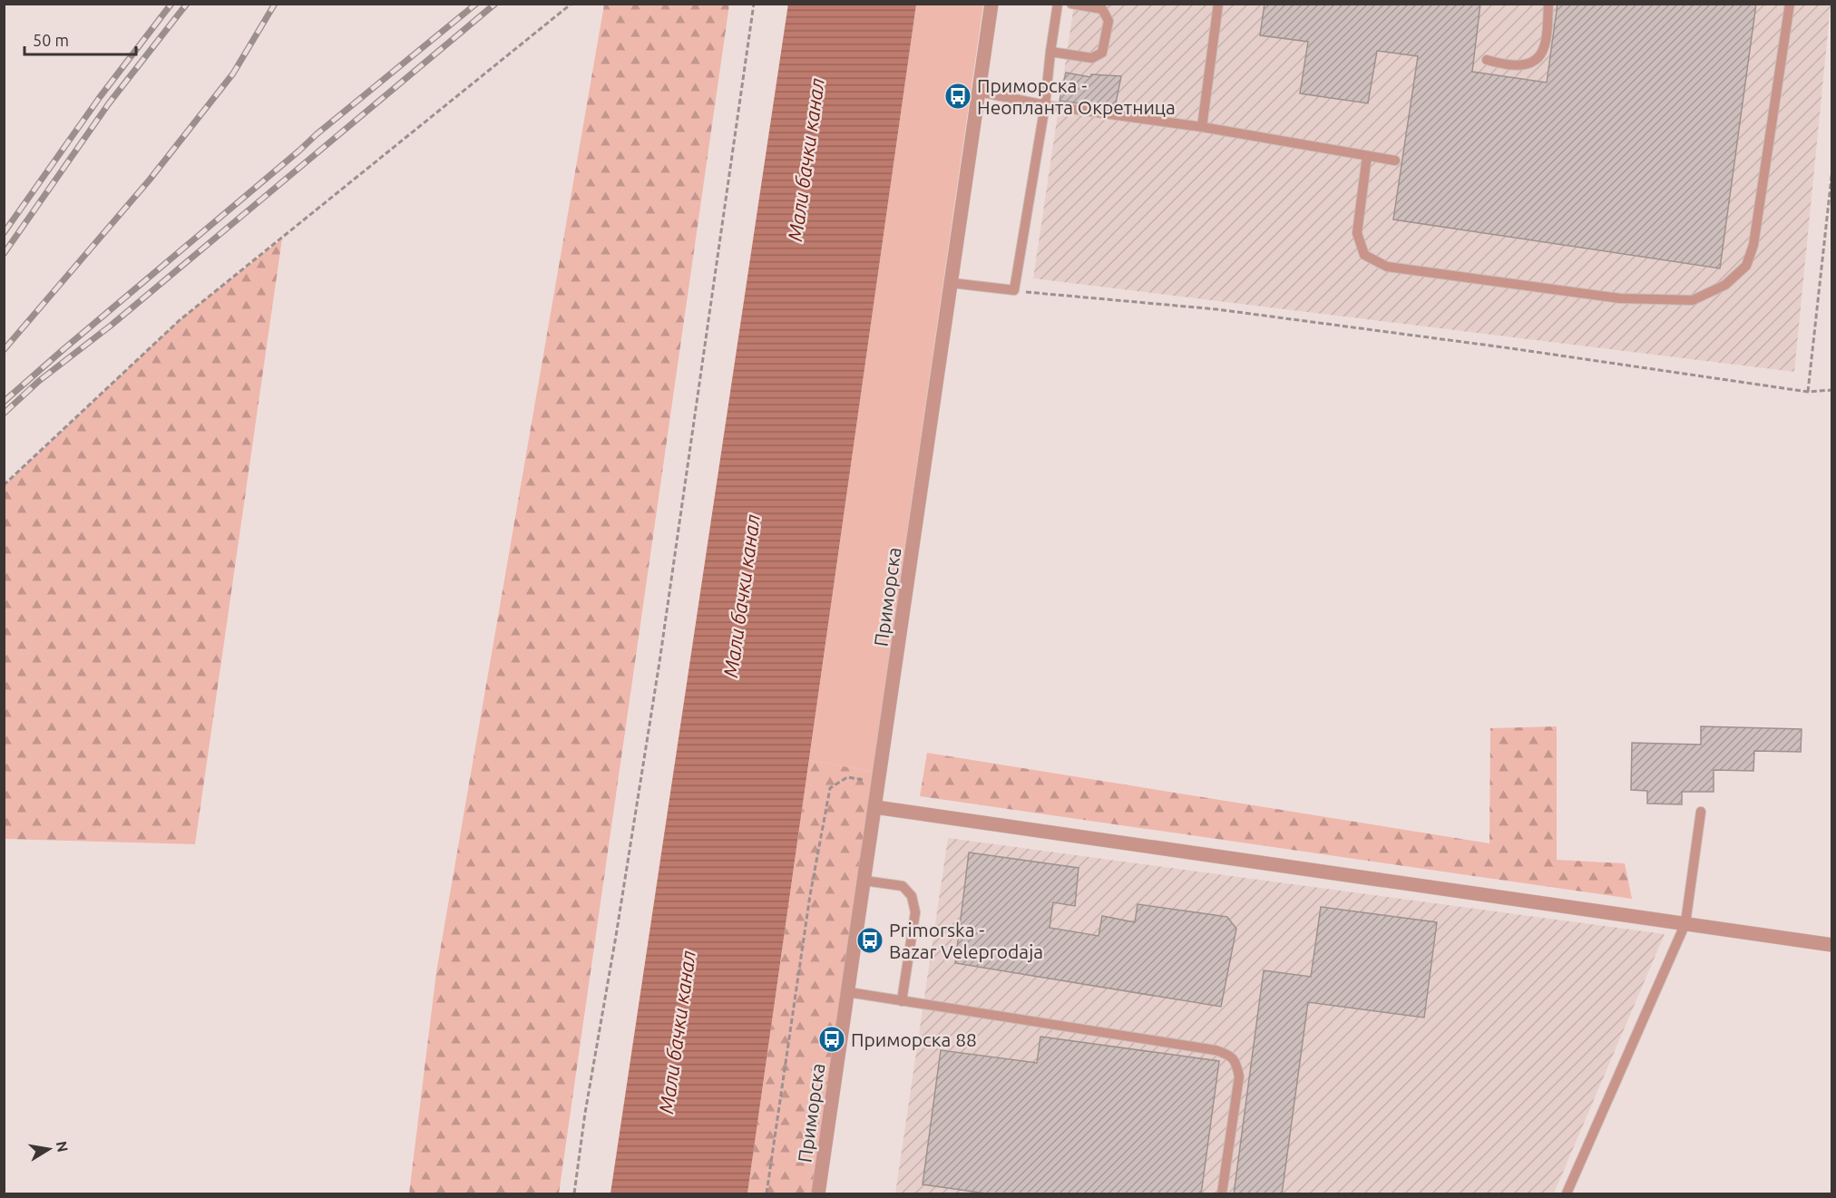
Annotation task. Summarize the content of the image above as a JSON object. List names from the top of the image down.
{
  "streets": {
    "street": ["Приморска"]
  },
  "water": ["Мали бачки канал"],
  "places": {
    "bus stop": ["Приморска - Неопланта Окретница", "Primorska - Bazar Veleprodaja", "Приморска 88"]
  },
  "scale_bar": "50 m",
  "north": "right"
}
